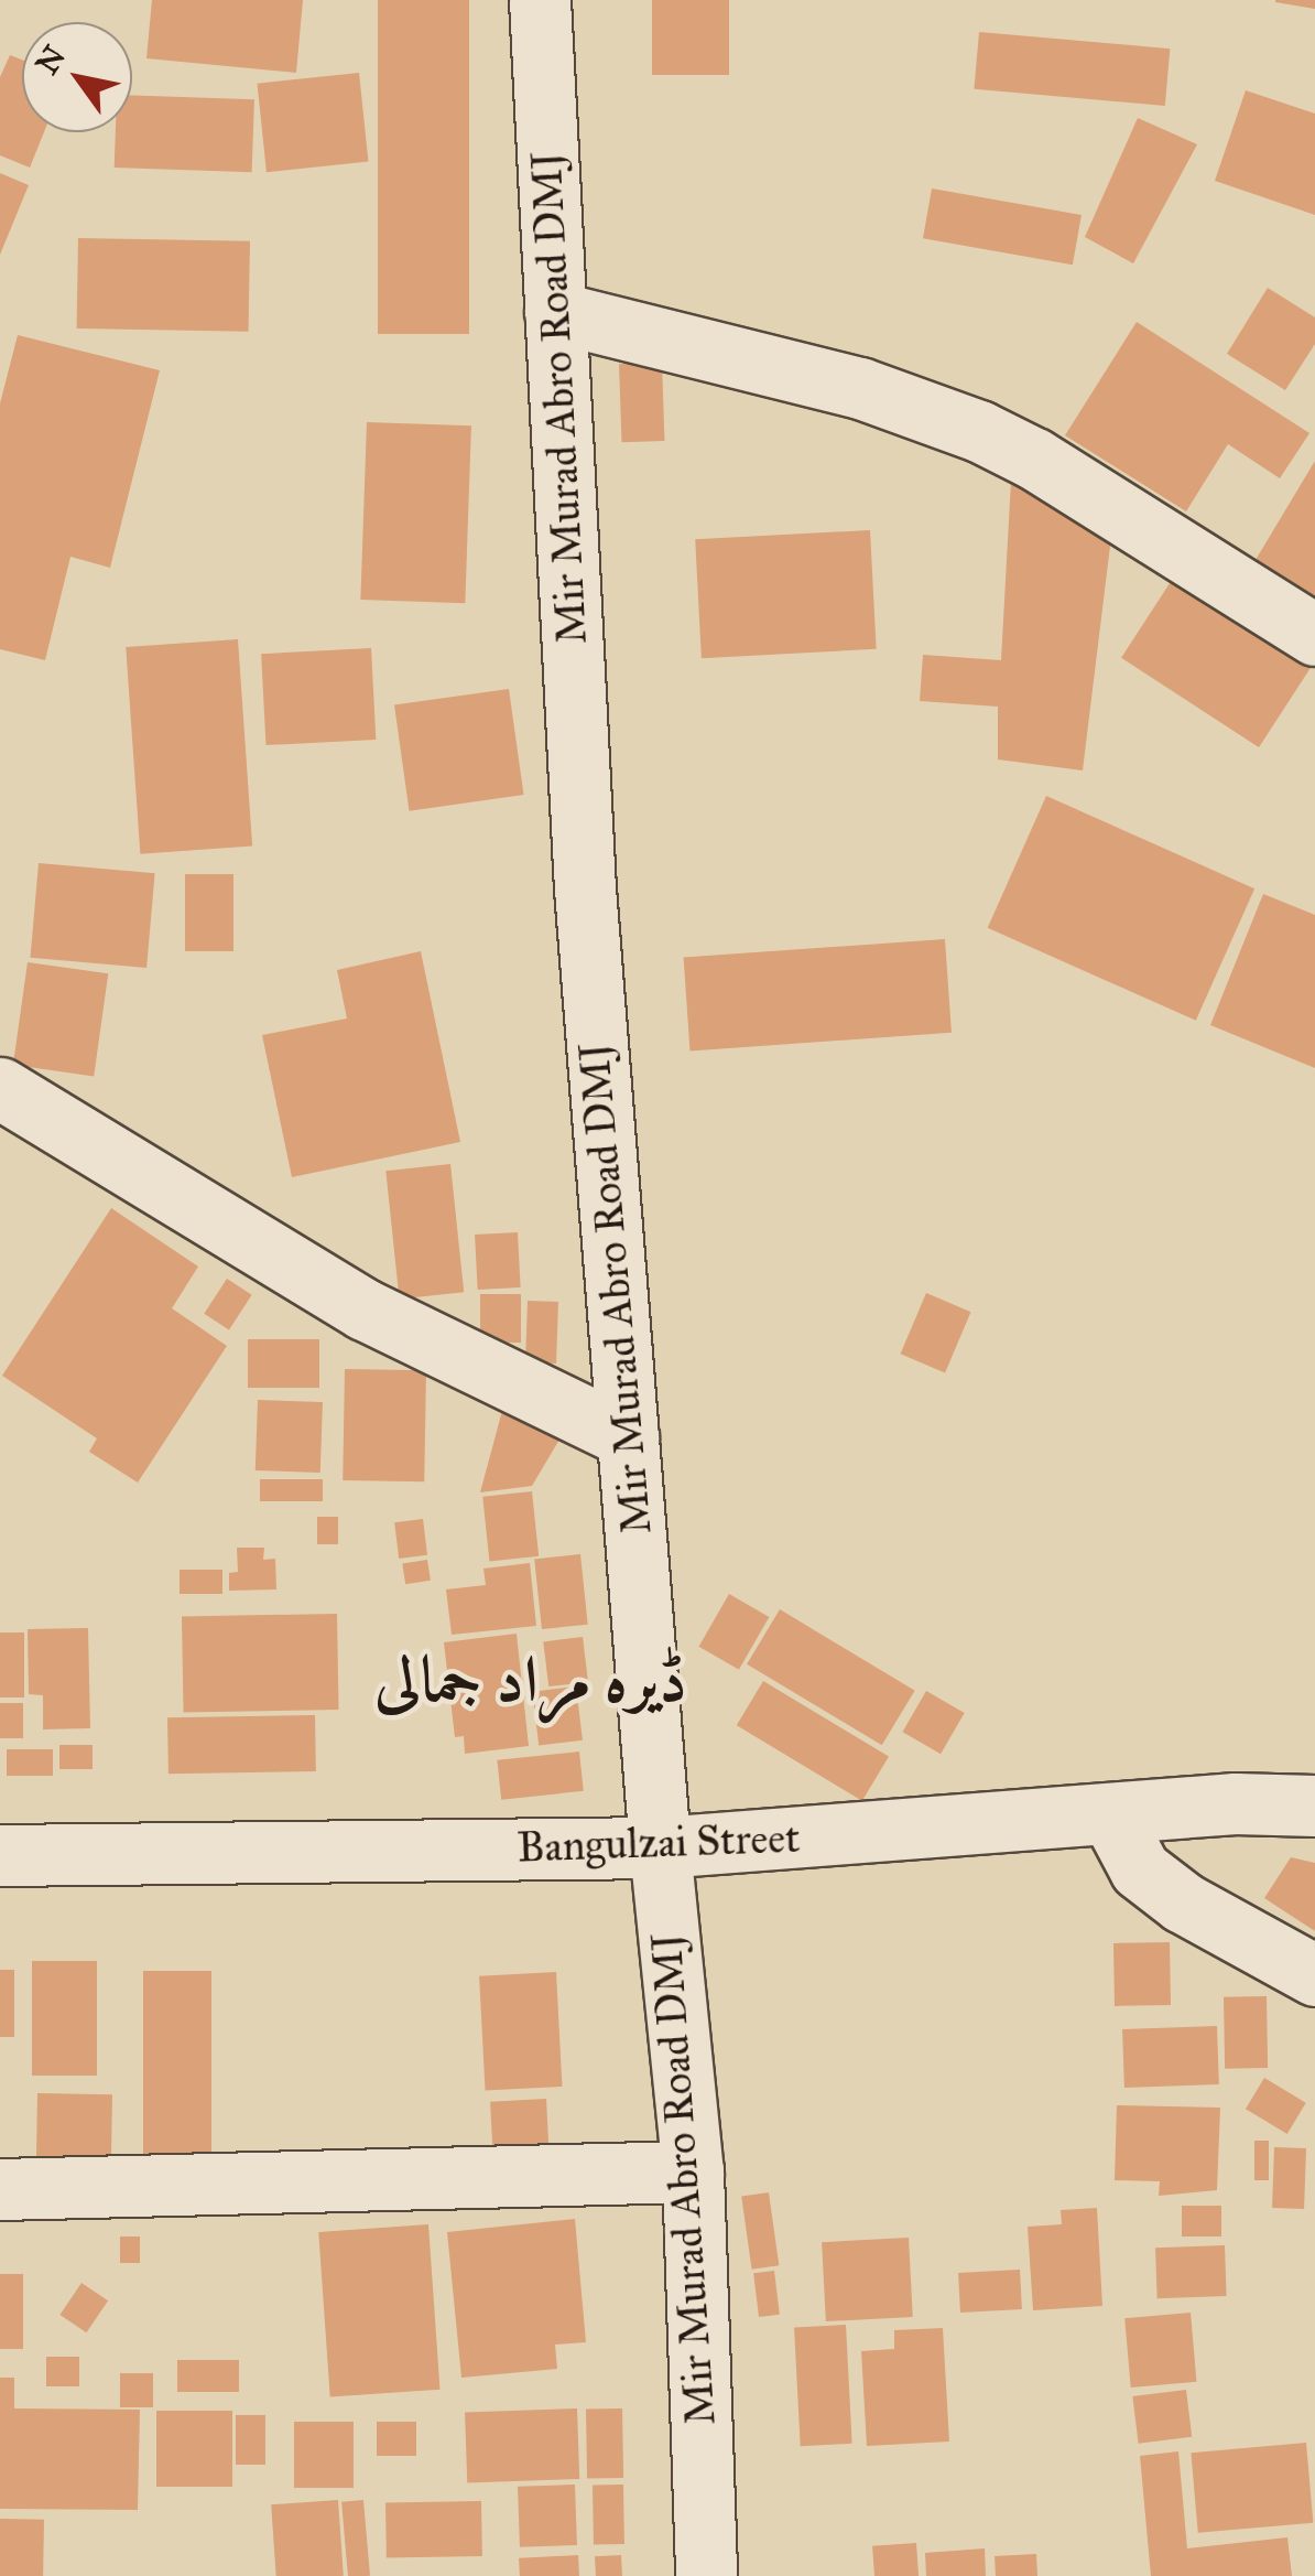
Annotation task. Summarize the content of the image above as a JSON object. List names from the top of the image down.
{
  "streets": {
    "street": ["Mir Murad Abro Road DMJ", "Bangulzai Street"]
  },
  "crossings": [
    ["Mir Murad Abro Road DMJ", "Bangulzai Street"]
  ],
  "districts": ["ڈیرہ مراد جمالی"],
  "north": "top left"
}
